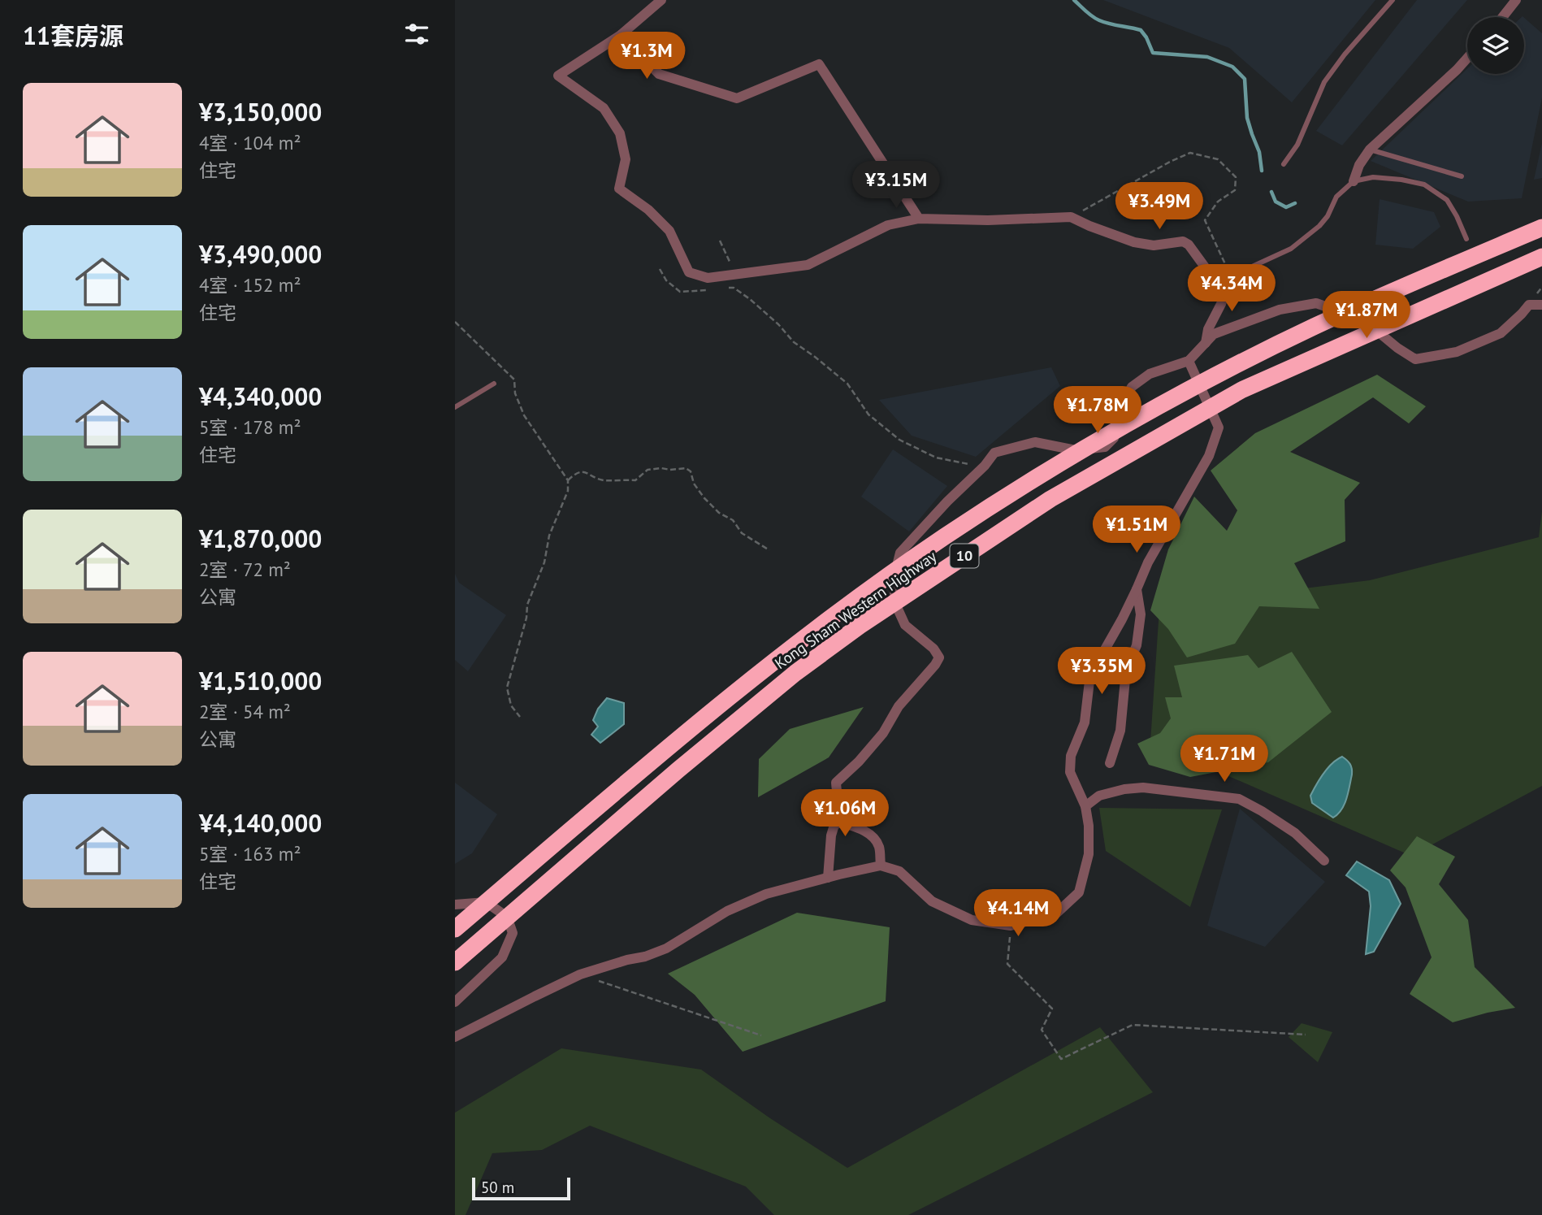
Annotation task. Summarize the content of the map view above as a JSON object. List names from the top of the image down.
{
  "streets": {
    "highway": ["10", "Kong Sham Western Highway"]
  },
  "scale_bar": "50 m",
  "page": {
    "heading": "11套房源",
    "price": [
      "¥1.3M",
      "¥3.15M",
      "¥3.49M",
      "¥4.34M",
      "¥1.87M",
      "¥1.78M",
      "¥1.51M",
      "¥3.35M",
      "¥1.71M",
      "¥1.06M",
      "¥4.14M"
    ],
    "list": [
      {
        "name": "¥3,150,000",
        "note": "4室 · 104 m² · 住宅"
      },
      {
        "name": "¥3,490,000",
        "note": "4室 · 152 m² · 住宅"
      },
      {
        "name": "¥4,340,000",
        "note": "5室 · 178 m² · 住宅"
      },
      {
        "name": "¥1,870,000",
        "note": "2室 · 72 m² · 公寓"
      },
      {
        "name": "¥1,510,000",
        "note": "2室 · 54 m² · 公寓"
      },
      {
        "name": "¥4,140,000",
        "note": "5室 · 163 m² · 住宅"
      }
    ],
    "scale": "50 m"
  }
}
